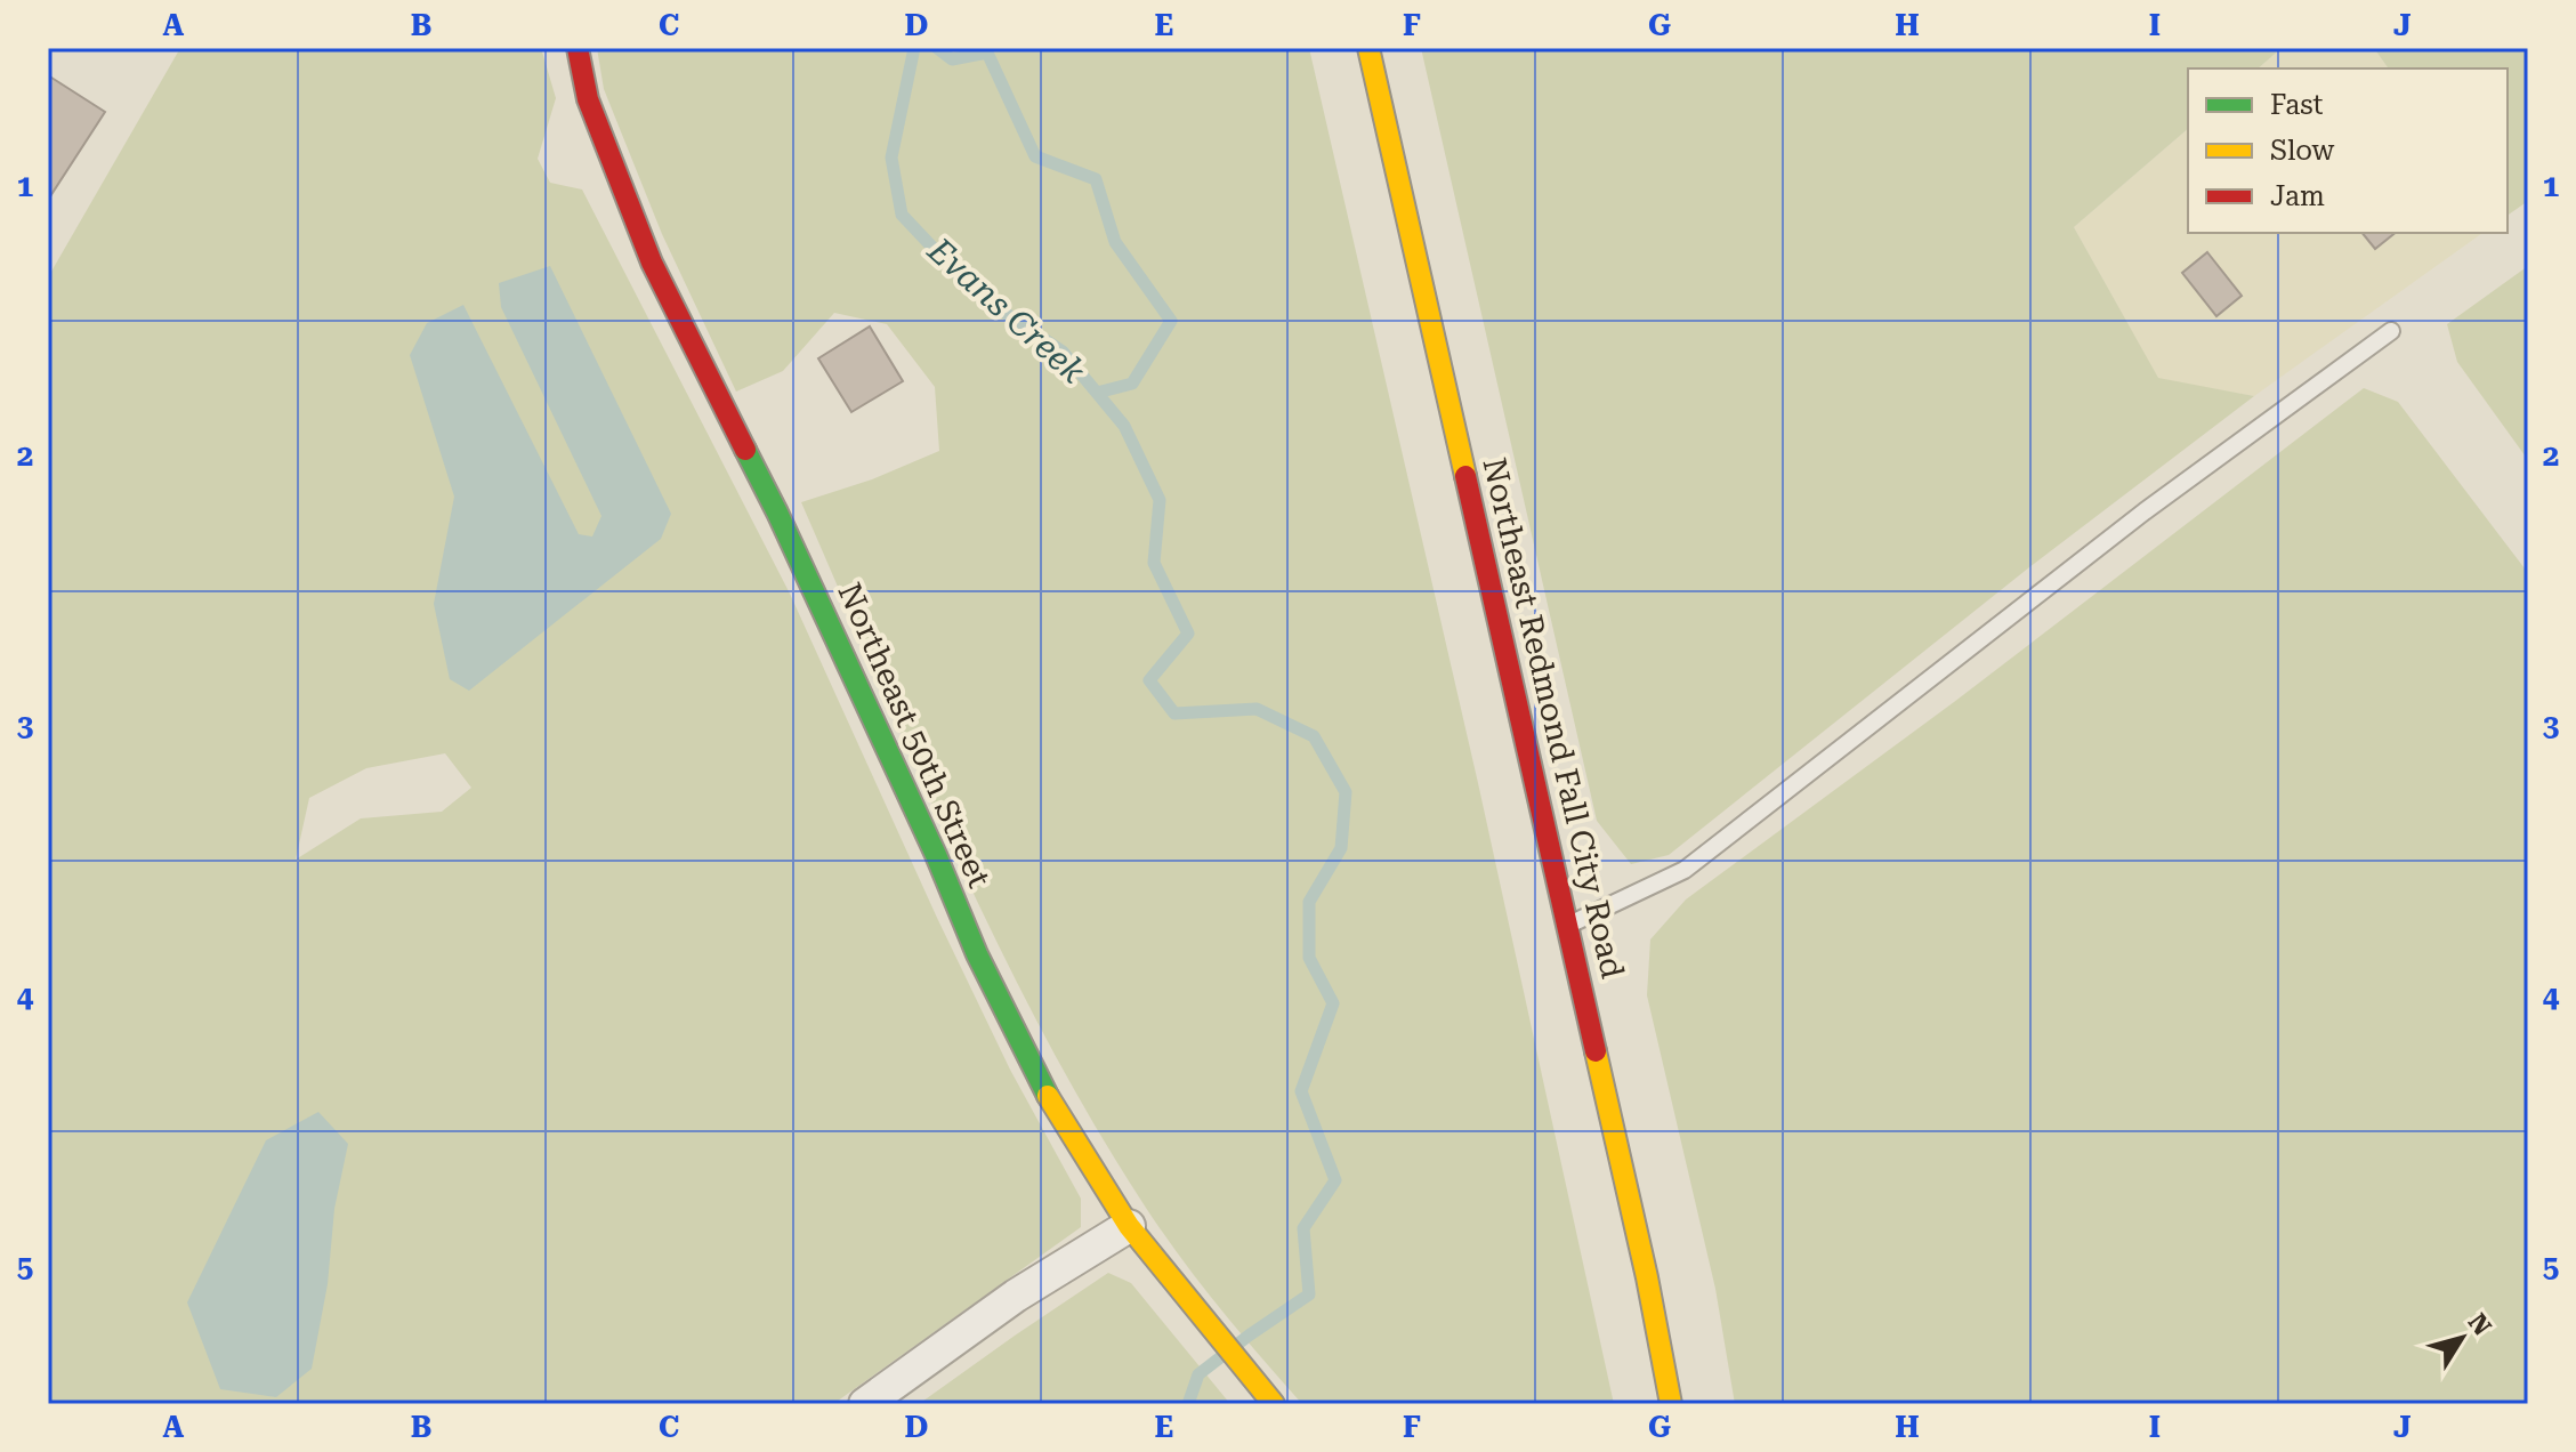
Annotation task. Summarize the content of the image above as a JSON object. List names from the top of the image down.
{
  "streets": {
    "street": ["Northeast Redmond Fall City Road", "Northeast 50th Street"]
  },
  "water": ["Evans Creek"],
  "legend": ["Fast", "Slow", "Jam"],
  "north": "top right",
  "grid": {
    "columns": [
      "A",
      "B",
      "C",
      "D",
      "E",
      "F",
      "G",
      "H",
      "I",
      "J"
    ],
    "rows": [
      "1",
      "2",
      "3",
      "4",
      "5"
    ]
  }
}
